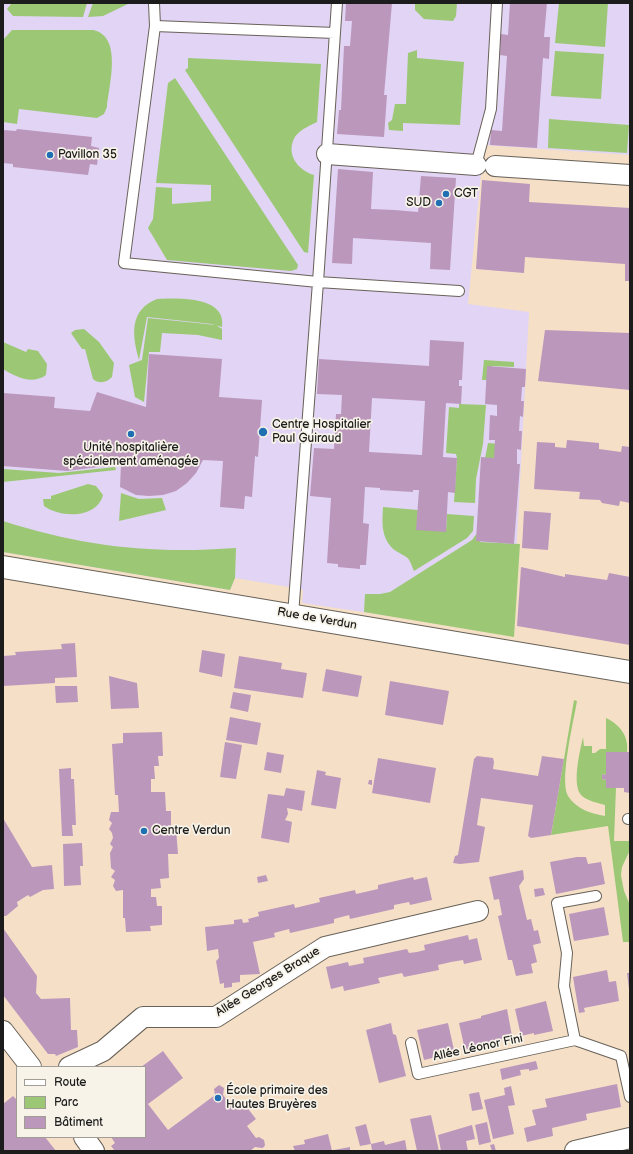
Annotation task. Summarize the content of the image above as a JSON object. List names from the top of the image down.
{
  "streets": {
    "street": ["Rue de Verdun", "Allée Georges Braque"],
    "lane": ["Allée Léonor Fini"]
  },
  "places": [
    "Pavillon 35",
    "CGT",
    "SUD",
    "Centre Hospitalier Paul Guiraud",
    "Unité hospitalière spécialement aménagée",
    "Centre Verdun",
    "École primaire des Hautes Bruyères"
  ],
  "legend": ["Route", "Parc", "Bâtiment"]
}
